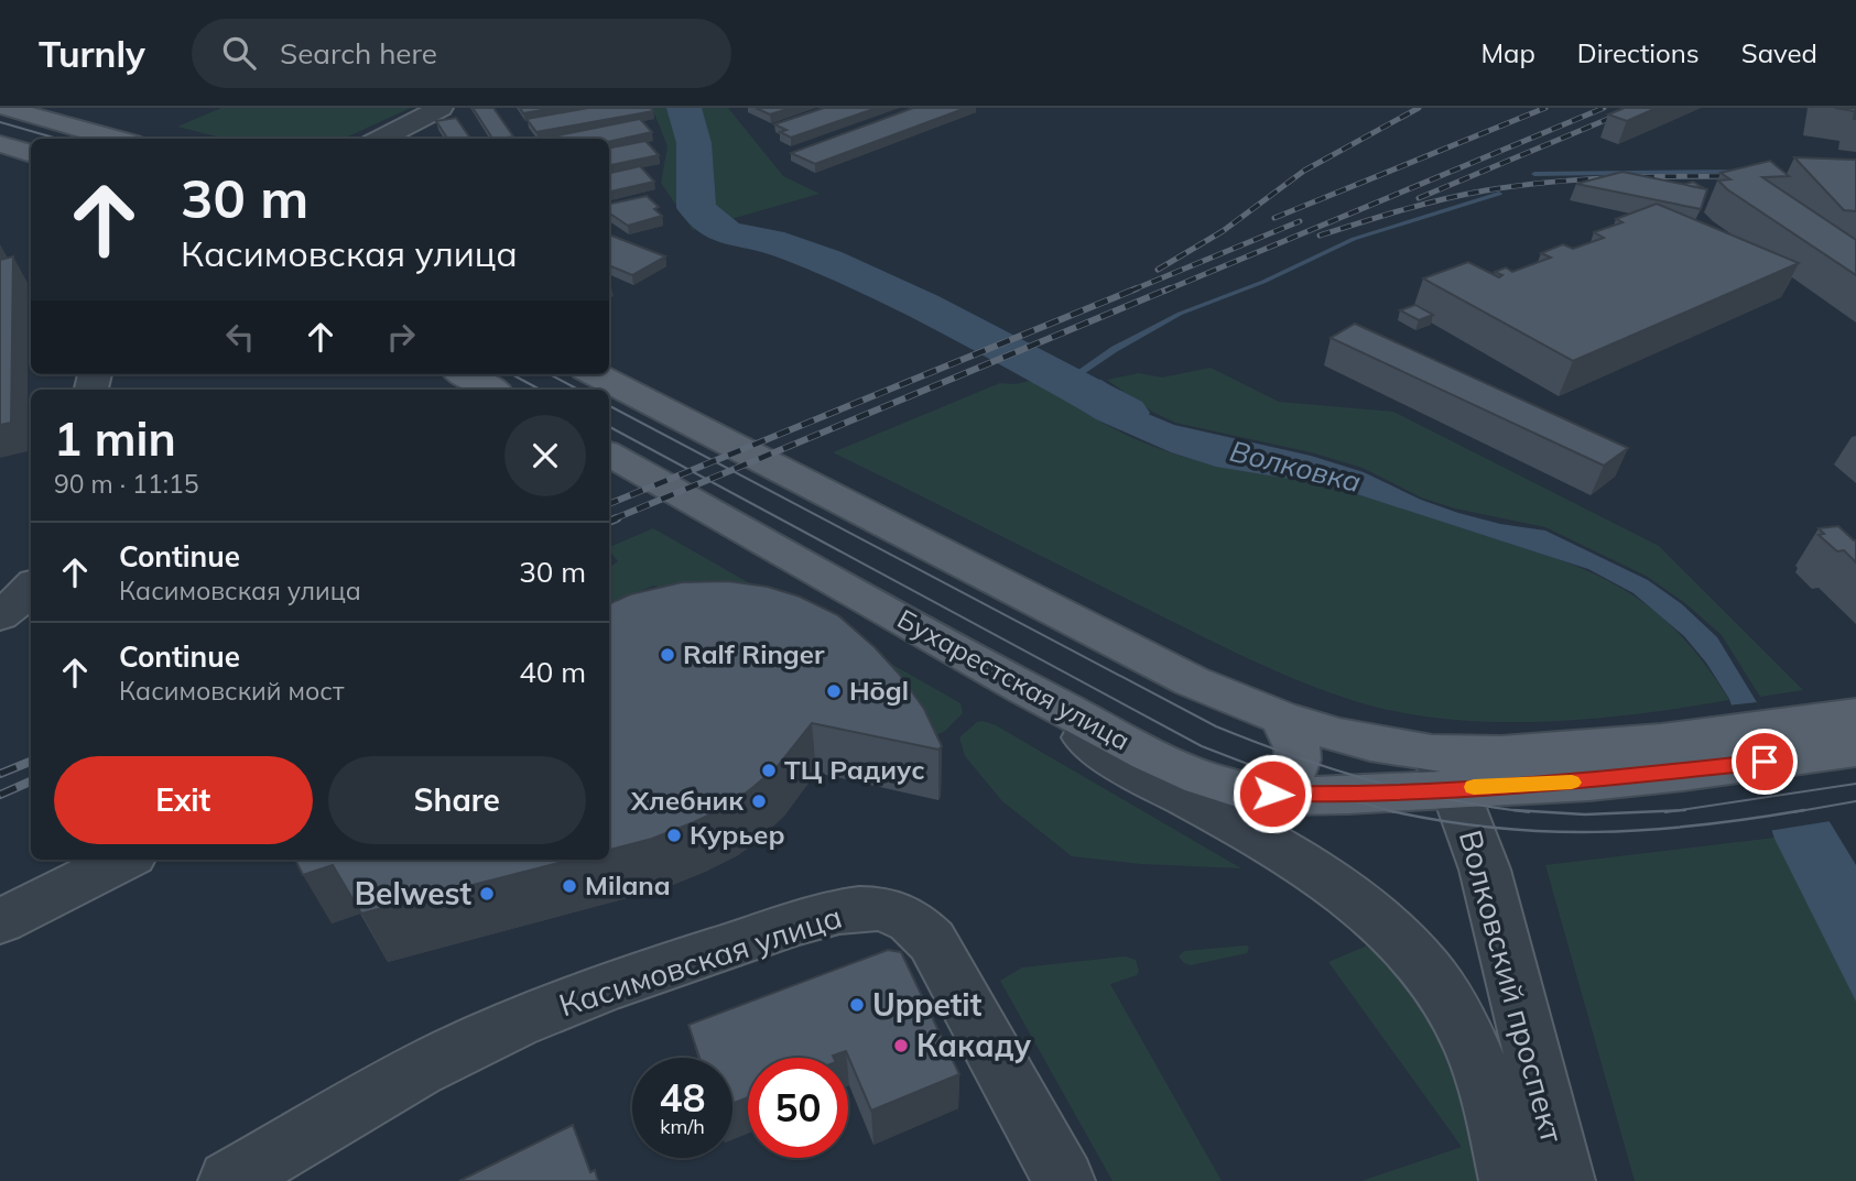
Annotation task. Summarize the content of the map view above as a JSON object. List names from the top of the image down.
{
  "streets": {
    "main road": ["Бухарестская улица"],
    "street": ["Касимовская улица", "Волковский проспект"]
  },
  "crossings": [
    ["Бухарестская улица", "Волковский проспект"]
  ],
  "water": ["Волковка"],
  "places": [
    "Ralf Ringer",
    "Hōgl",
    "ТЦ Радиус",
    "Хлебник",
    "Курьер",
    "Milana",
    "Belwest",
    "Uppetit",
    "Какаду"
  ],
  "page": {
    "header": "Turnly",
    "search": "Search here",
    "nav": ["Map", "Directions", "Saved"],
    "turn": ["30 m", "Касимовская улица"],
    "heading": ["1 min", "90 m · 11:15"],
    "list": [
      {
        "name": "Continue",
        "note": "Касимовская улица",
        "value": "30 m"
      },
      {
        "name": "Continue",
        "note": "Касимовский мост",
        "value": "40 m"
      }
    ],
    "buttons": ["Exit", "Share"],
    "speed": "48 km/h",
    "limit": "50"
  }
}
